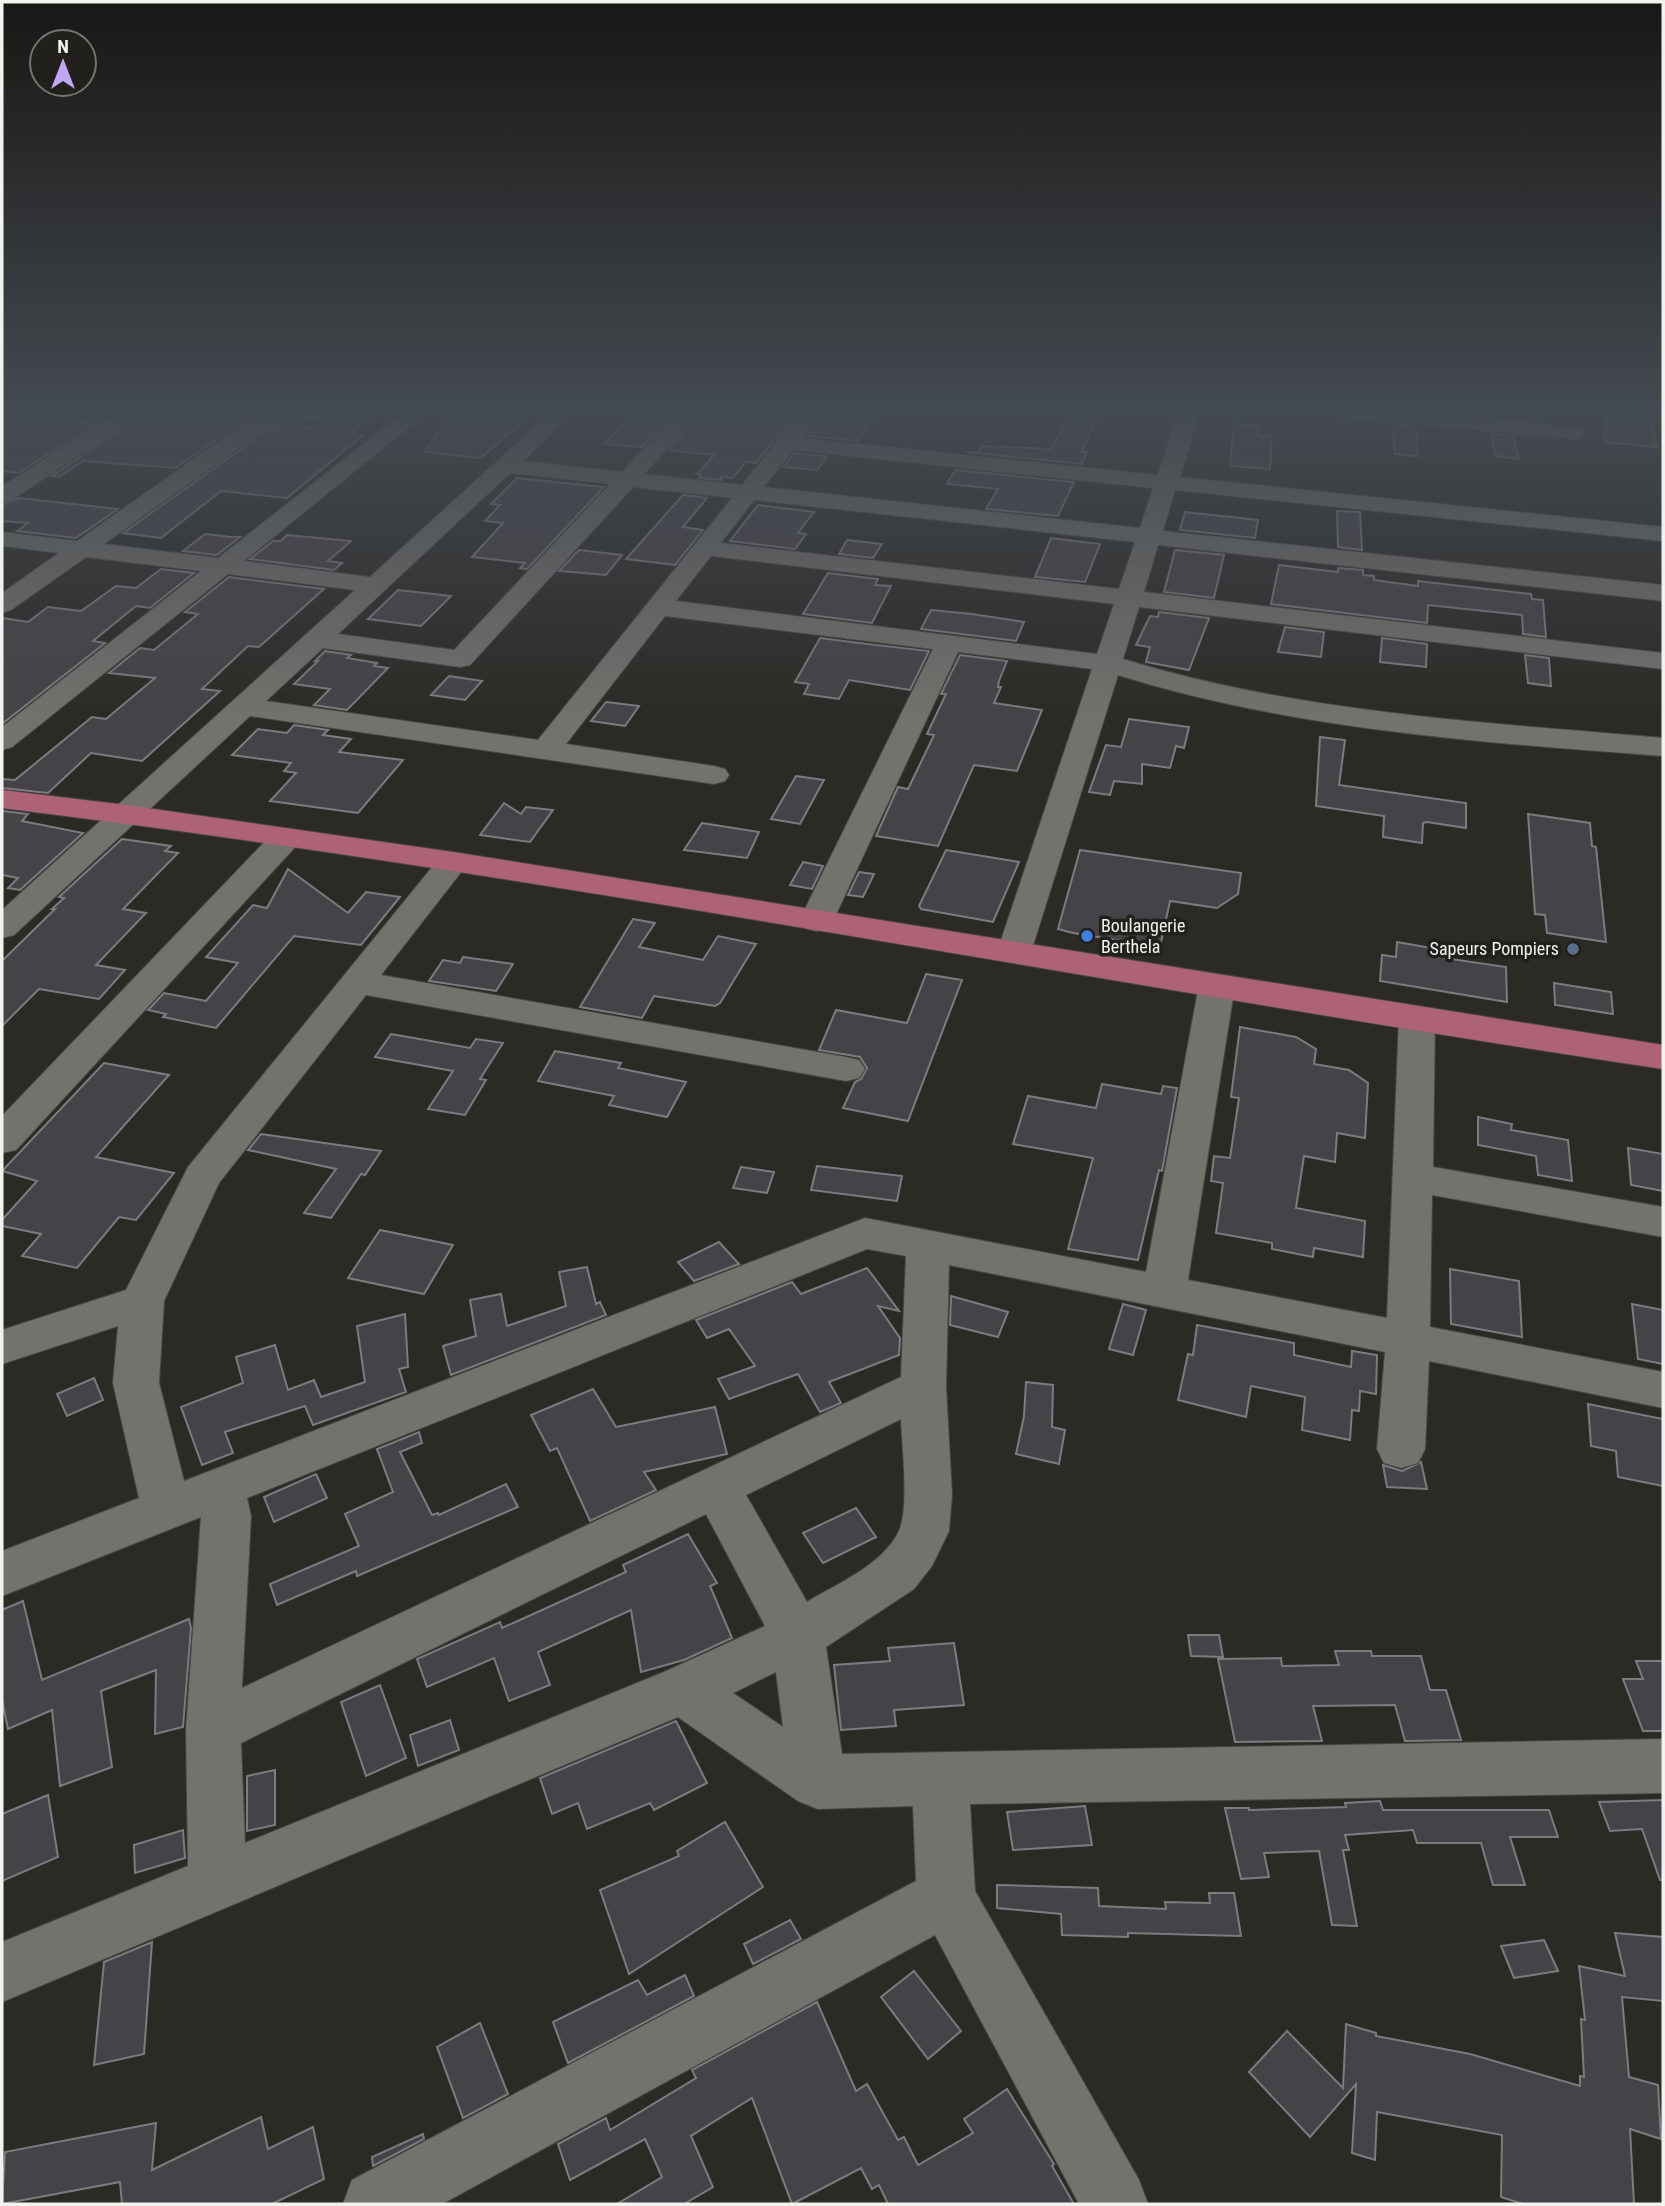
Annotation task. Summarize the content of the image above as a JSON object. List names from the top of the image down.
{
  "places": ["Boulangerie Berthela", "Sapeurs Pompiers"],
  "north": "top"
}
